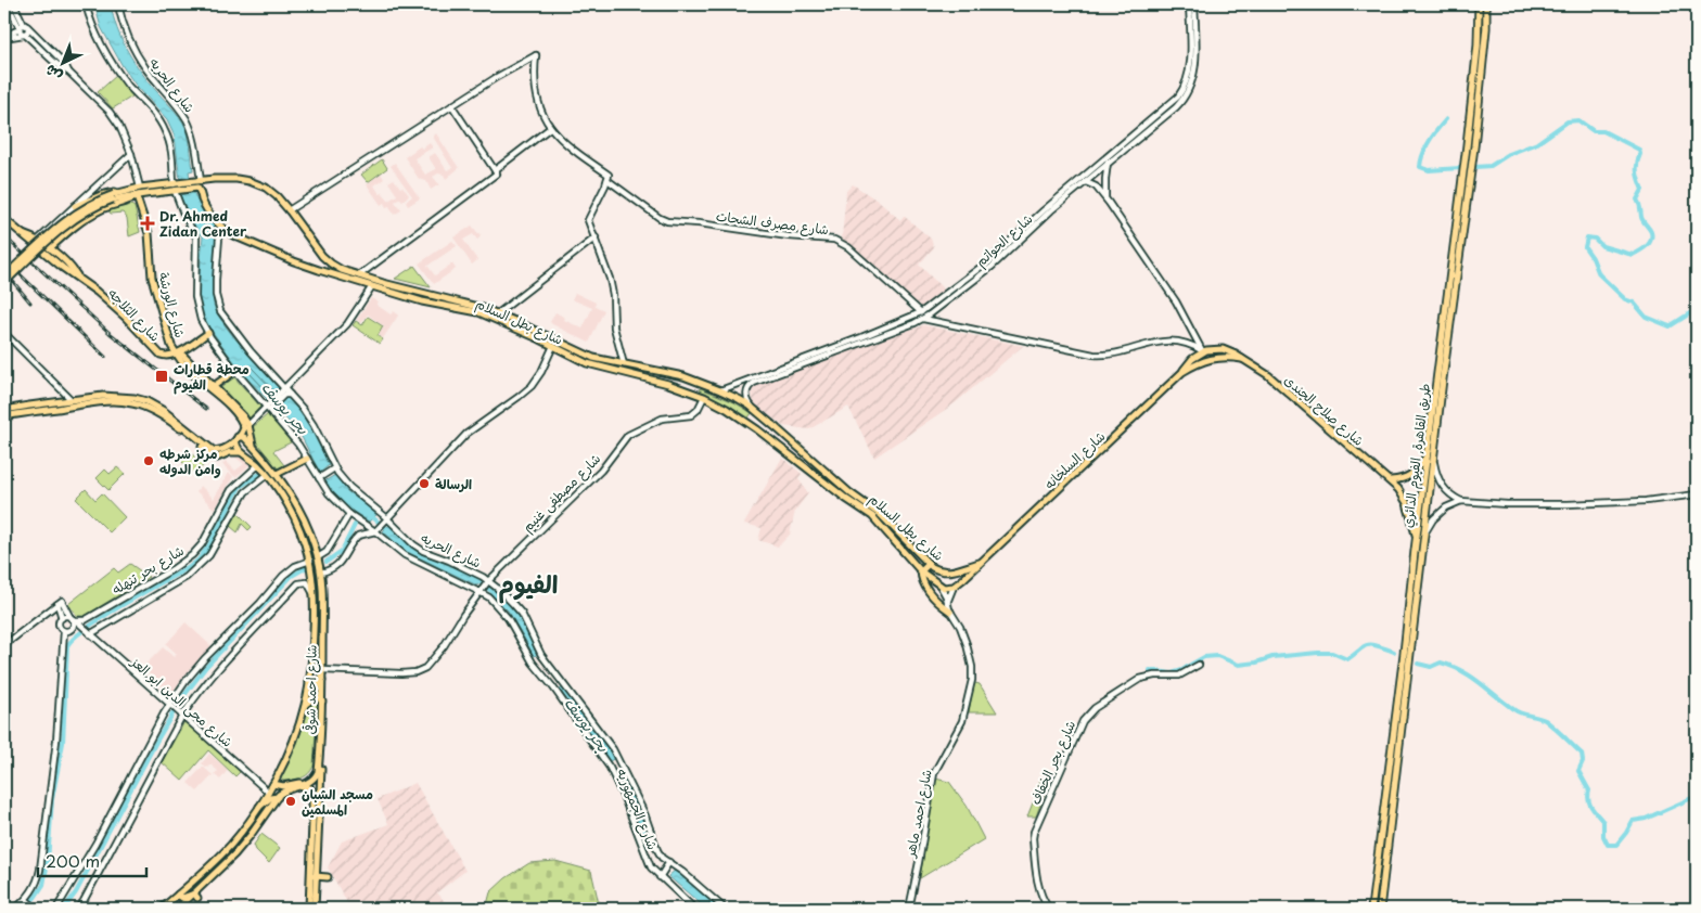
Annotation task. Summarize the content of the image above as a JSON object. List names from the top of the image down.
{
  "streets": {
    "highway": ["طريق القاهرة, الفيوم الدائري"],
    "main road": [
      "شارع الورشة",
      "شارع الثلاجه",
      "شارع بطل السلام",
      "شارع صلاح الجندى",
      "شارع السلخانه",
      "شارع احمد شوقى"
    ],
    "street": [
      "شارع الحريه",
      "شارع مصرف الشحات",
      "شارع الحواتم",
      "شارع مصطفى غنيم",
      "شارع بحر تنهله",
      "شارع محى الدين ابو العز",
      "شارع بحر الخفاف",
      "شارع الجمهوريه",
      "شارع احمد ماهر"
    ]
  },
  "crossings": [
    ["شارع الحريه", "شارع بطل السلام"],
    ["شارع الحريه", "شارع مصطفى غنيم"],
    ["شارع مصرف الشحات", "شارع الحواتم"],
    ["شارع الحواتم", "شارع بطل السلام"],
    ["شارع الورشة", "شارع الثلاجه"],
    ["شارع الورشة", "شارع احمد شوقى"],
    ["شارع بطل السلام", "شارع السلخانه"],
    ["شارع بطل السلام", "شارع مصطفى غنيم"],
    ["شارع بطل السلام", "شارع احمد ماهر"],
    ["شارع صلاح الجندى", "طريق القاهرة, الفيوم الدائري"],
    ["شارع صلاح الجندى", "شارع السلخانه"],
    ["شارع بحر تنهله", "شارع احمد شوقى"],
    ["شارع بحر تنهله", "شارع محى الدين ابو العز"],
    ["شارع احمد شوقى", "شارع محى الدين ابو العز"]
  ],
  "districts": ["الفيوم"],
  "water": ["بحر يوسف"],
  "places": {
    "health": ["Dr. Ahmed Zidan Center"],
    "transit": ["محطة قطارات الفيوم"],
    "other": ["مركز شرطه وامن الدوله", "الرسالة", "مسجد الشبان المسلمين"]
  },
  "scale_bar": "200 m",
  "north": "bottom left"
}
